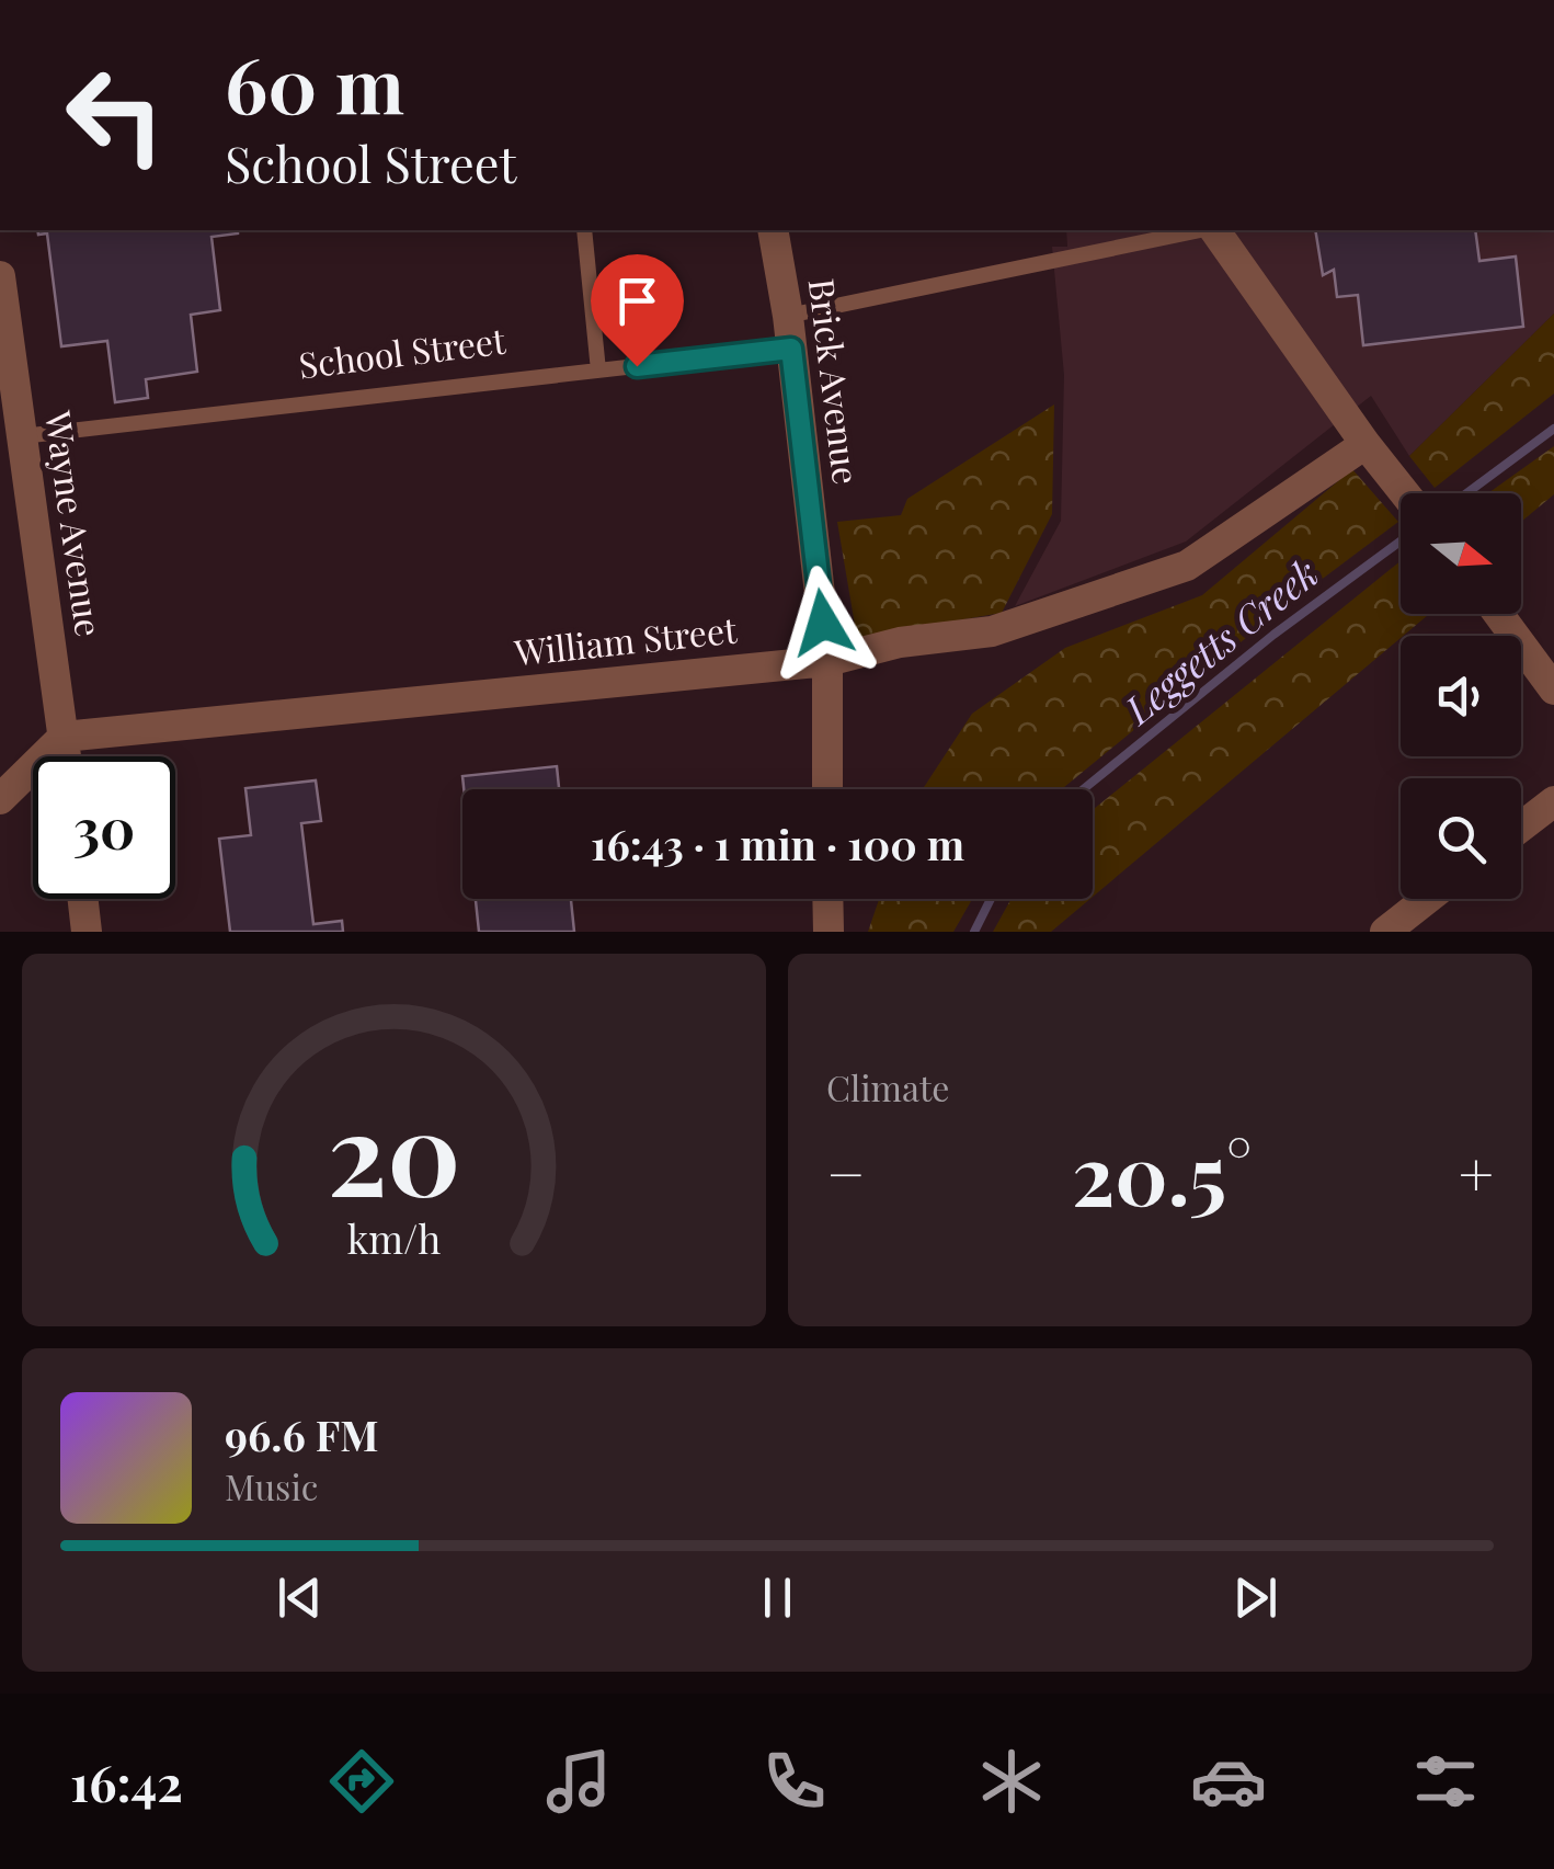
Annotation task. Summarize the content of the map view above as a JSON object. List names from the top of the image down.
{
  "streets": {
    "street": ["Brick Avenue", "Wayne Avenue", "William Street"],
    "lane": ["School Street"]
  },
  "crossings": [
    ["School Street", "Brick Avenue"],
    ["School Street", "Wayne Avenue"],
    ["Brick Avenue", "William Street"],
    ["Wayne Avenue", "William Street"]
  ],
  "water": ["Leggetts Creek"],
  "north": "right",
  "page": {
    "turn": ["60 m", "School Street"],
    "limit": "30",
    "trip": "16:43 · 1 min · 100 m",
    "tile": "Climate",
    "heat": ["−", "20.5°", "+"],
    "song": ["96.6 FM", "Music"],
    "tabs": "16:42",
    "gauge": ["20", "km/h"]
  }
}
